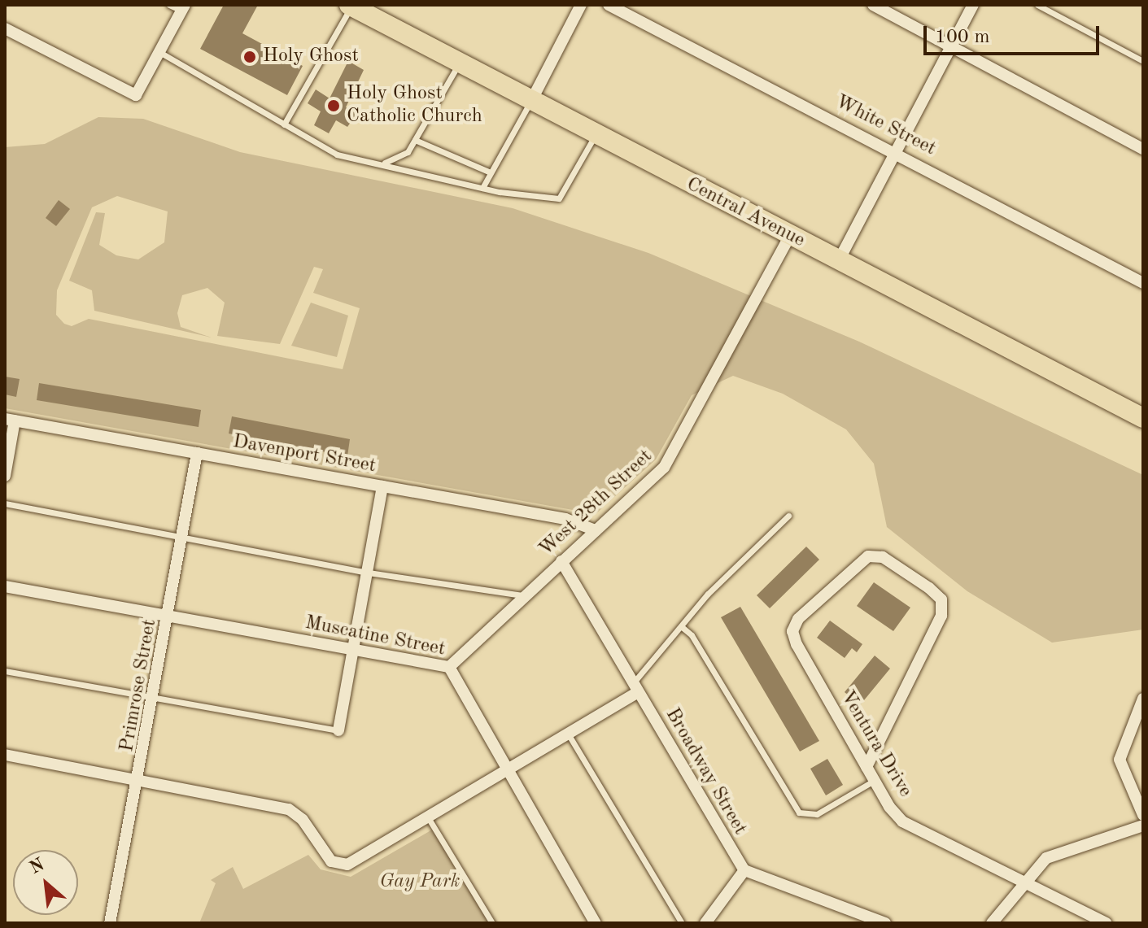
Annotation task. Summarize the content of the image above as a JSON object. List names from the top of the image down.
{
  "streets": {
    "main road": ["Central Avenue"],
    "street": [
      "White Street",
      "Davenport Street",
      "West 28th Street",
      "Muscatine Street",
      "Primrose Street",
      "Ventura Drive",
      "Broadway Street"
    ]
  },
  "crossings": [
    ["Central Avenue", "West 28th Street"],
    ["Davenport Street", "West 28th Street"],
    ["Davenport Street", "Primrose Street"],
    ["West 28th Street", "Muscatine Street"],
    ["West 28th Street", "Broadway Street"],
    ["Muscatine Street", "Primrose Street"]
  ],
  "parks": ["Gay Park"],
  "places": ["Holy Ghost", "Holy Ghost Catholic Church"],
  "scale_bar": "100 m",
  "north": "top left"
}
